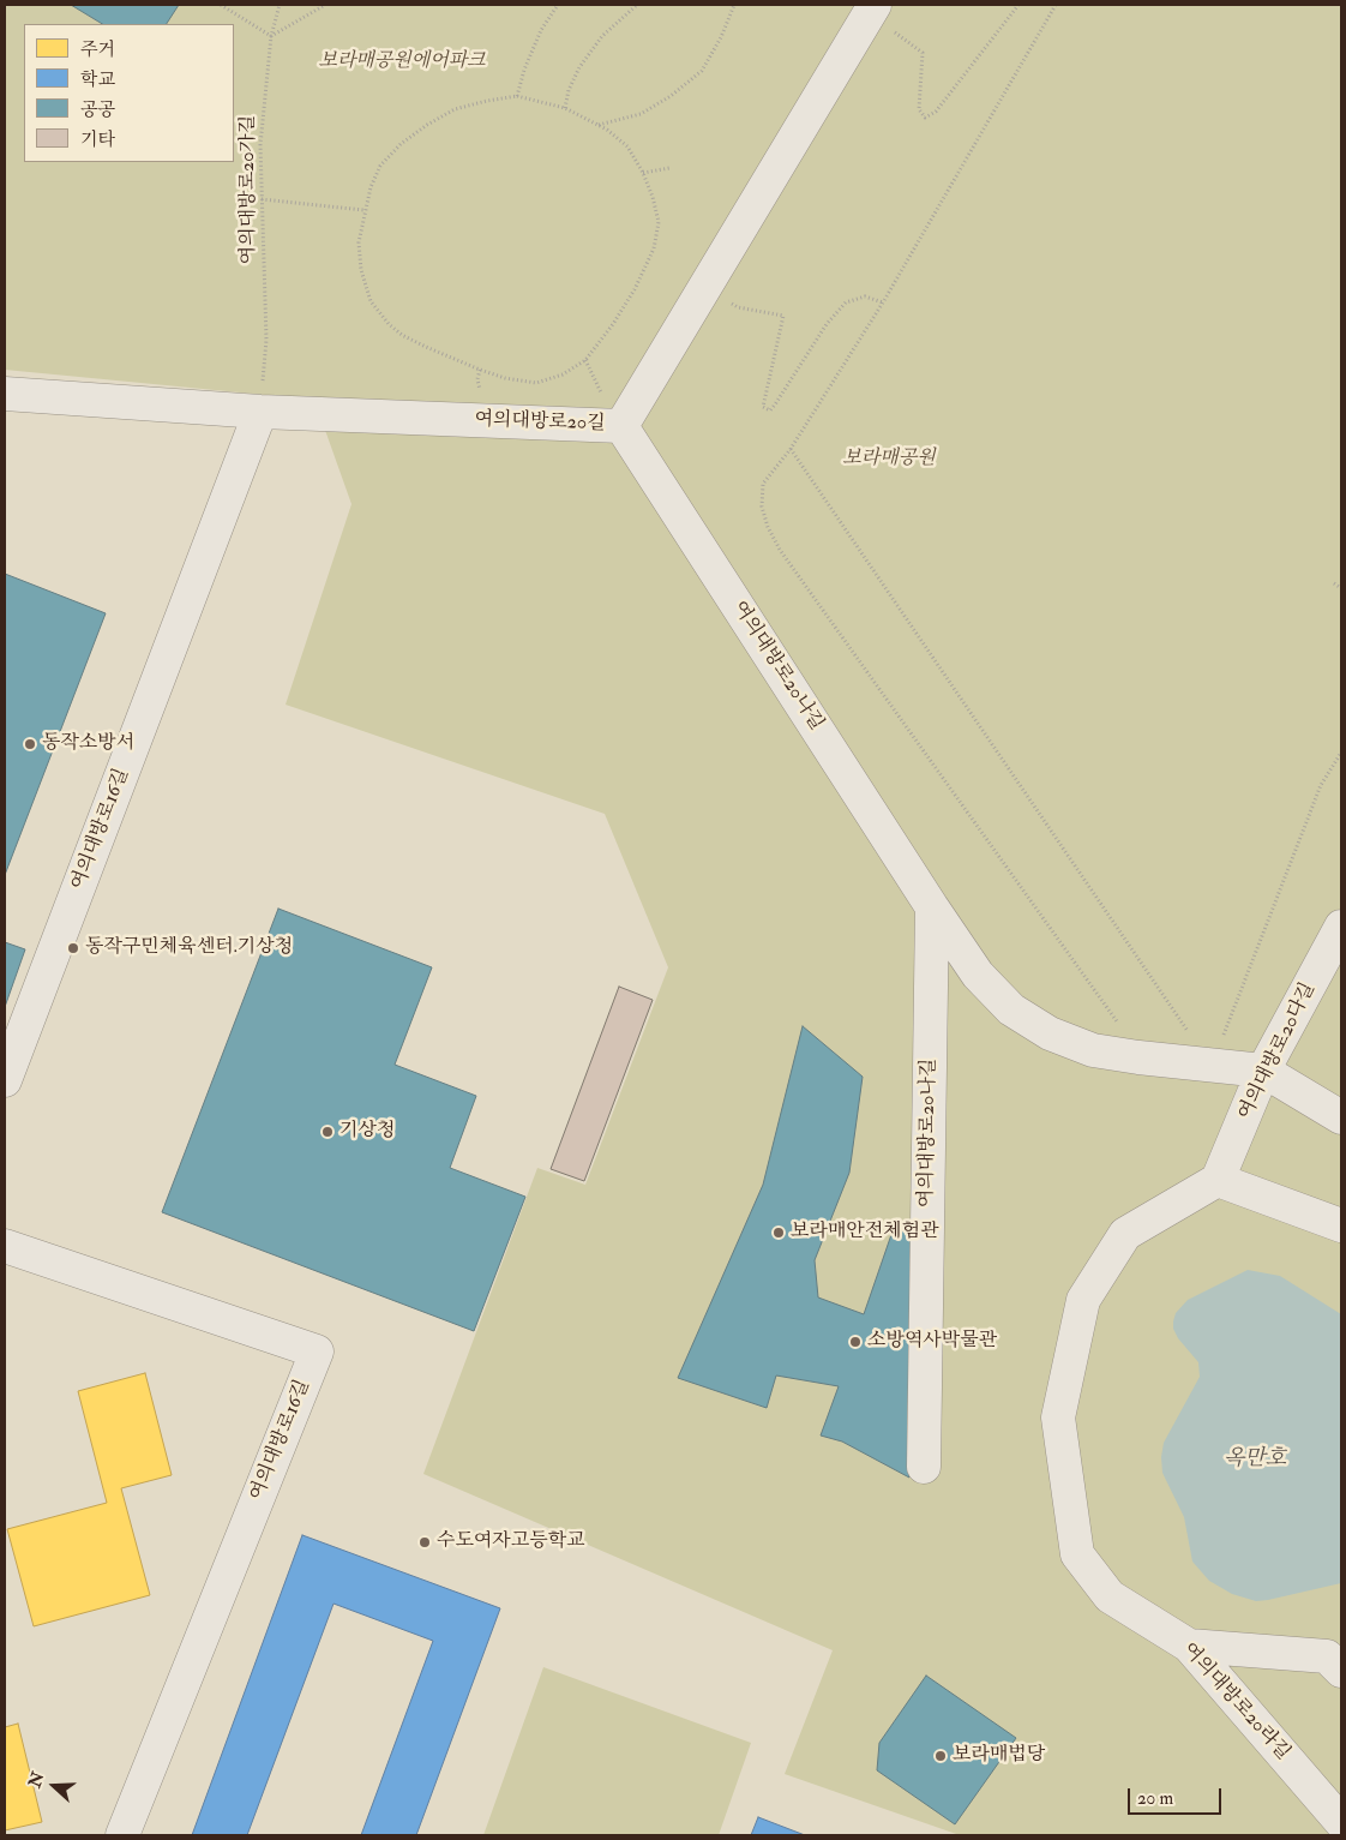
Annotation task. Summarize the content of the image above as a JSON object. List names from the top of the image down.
{
  "streets": {
    "street": [
      "여의대방로20길",
      "여의대방로20나길",
      "여의대방로16길",
      "여의대방로20다길",
      "여의대방로20라길"
    ],
    "path": ["여의대방로20가길"]
  },
  "crossings": [
    ["여의대방로20가길", "여의대방로20길"],
    ["여의대방로20가길", "여의대방로16길"],
    ["여의대방로20길", "여의대방로20나길"],
    ["여의대방로20길", "여의대방로16길"],
    ["여의대방로20나길", "여의대방로20다길"],
    ["여의대방로20다길", "여의대방로20라길"]
  ],
  "water": ["옥만호"],
  "parks": ["보라매공원에어파크", "보라매공원"],
  "places": [
    "동작소방서",
    "동작구민체육센터.기상청",
    "기상청",
    "보라매안전체험관",
    "소방역사박물관",
    "수도여자고등학교",
    "보라매법당"
  ],
  "legend": [
    "주거",
    "학교",
    "공공",
    "기타"
  ],
  "scale_bar": "20 m",
  "north": "left"
}
